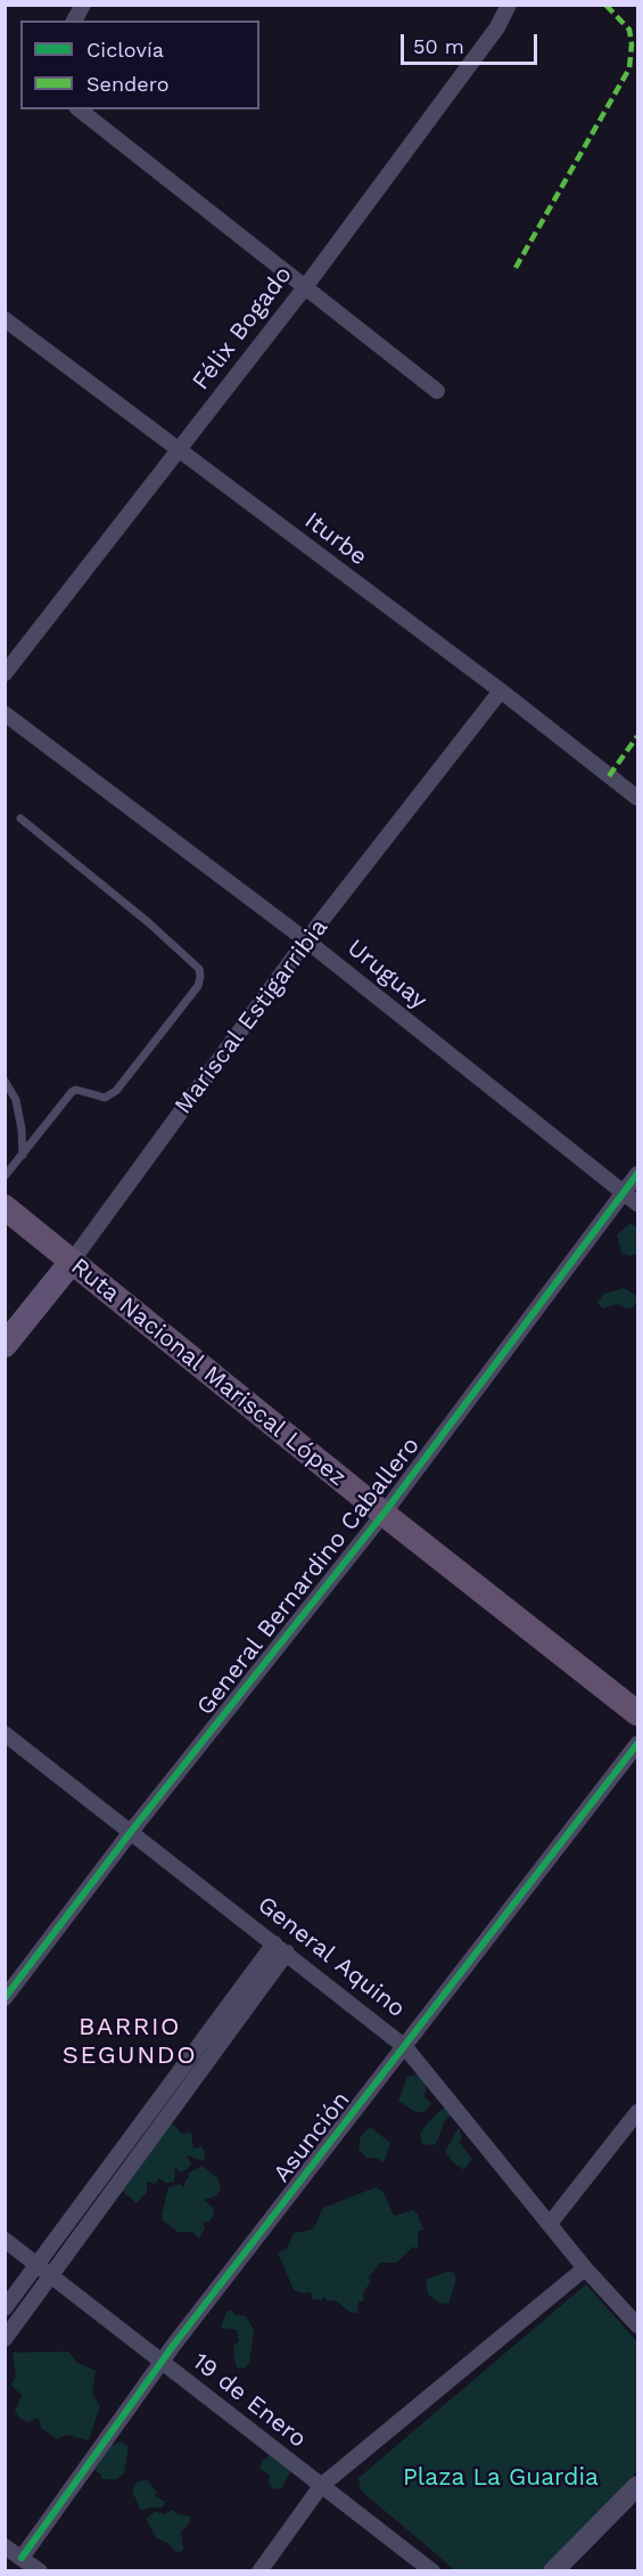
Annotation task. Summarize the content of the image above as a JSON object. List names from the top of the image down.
{
  "streets": {
    "highway": ["Ruta Nacional Mariscal López"],
    "main road": ["Mariscal Estigarribia"],
    "street": [
      "Félix Bogado",
      "Iturbe",
      "Uruguay",
      "General Bernardino Caballero",
      "General Aquino",
      "Asunción",
      "19 de Enero"
    ]
  },
  "crossings": [
    ["Félix Bogado", "Iturbe"],
    ["Iturbe", "Mariscal Estigarribia"],
    ["Uruguay", "Mariscal Estigarribia"],
    ["Uruguay", "General Bernardino Caballero"],
    ["Mariscal Estigarribia", "Ruta Nacional Mariscal López"],
    ["Ruta Nacional Mariscal López", "General Bernardino Caballero"],
    ["General Bernardino Caballero", "General Aquino"],
    ["General Aquino", "Asunción"],
    ["Asunción", "19 de Enero"]
  ],
  "districts": ["BARRIO SEGUNDO"],
  "parks": ["Plaza La Guardia"],
  "legend": ["Ciclovía", "Sendero"],
  "scale_bar": "50 m"
}
